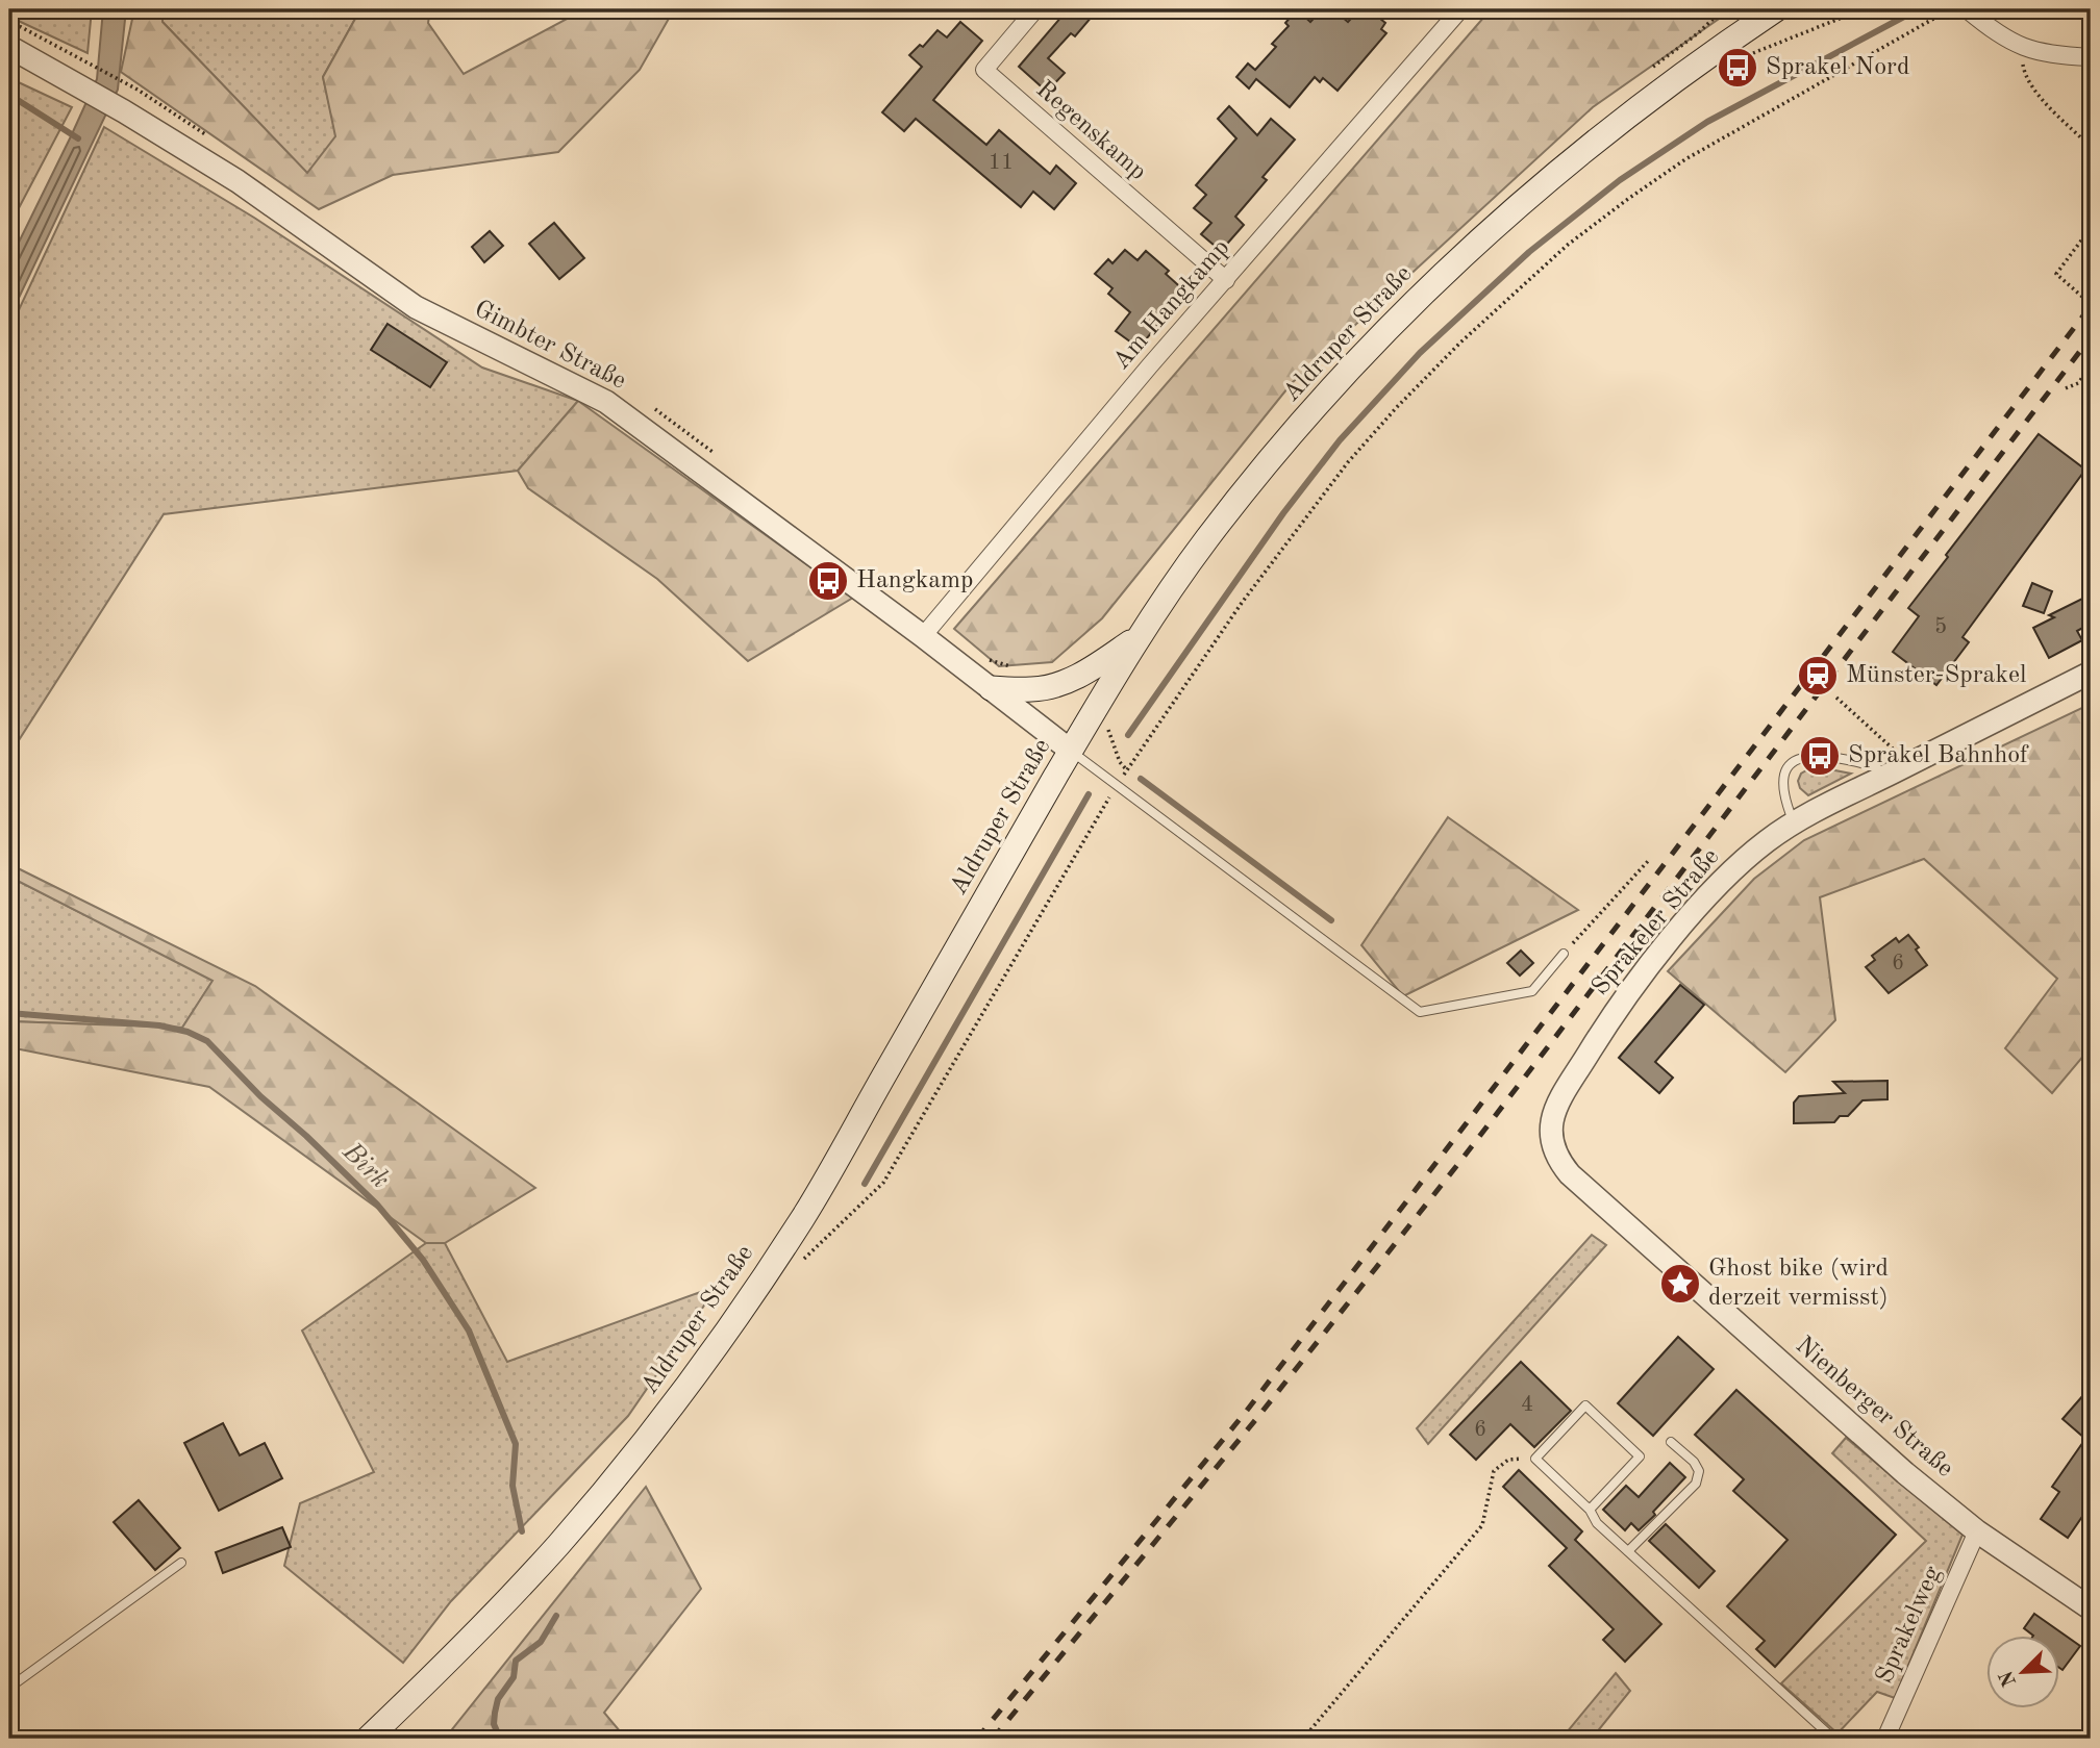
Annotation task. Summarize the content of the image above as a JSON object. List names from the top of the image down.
{
  "streets": {
    "main road": ["Aldruper Straße"],
    "street": [
      "Regenskamp",
      "Am Hangkamp",
      "Gimbter Straße",
      "Sprakeler Straße",
      "Nienberger Straße",
      "Sprakelweg"
    ]
  },
  "crossings": [
    ["Regenskamp", "Am Hangkamp"],
    ["Am Hangkamp", "Gimbter Straße"],
    ["Aldruper Straße", "Gimbter Straße"],
    ["Sprakeler Straße", "Nienberger Straße"],
    ["Nienberger Straße", "Sprakelweg"]
  ],
  "water": ["Birk"],
  "places": {
    "bus stop": ["Sprakel Nord", "Hangkamp", "Sprakel Bahnhof"],
    "station": ["Münster-Sprakel"],
    "place": ["Ghost bike (wird derzeit vermisst)"]
  },
  "house_numbers": [
    "11",
    "5",
    "6",
    "4",
    "6"
  ],
  "north": "bottom left"
}
